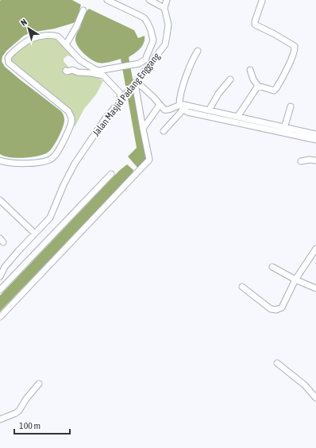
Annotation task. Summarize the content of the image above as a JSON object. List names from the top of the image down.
{
  "streets": {
    "street": ["Jalan Masjid Padang Enggang"]
  },
  "scale_bar": "100 m",
  "north": "top left"
}
